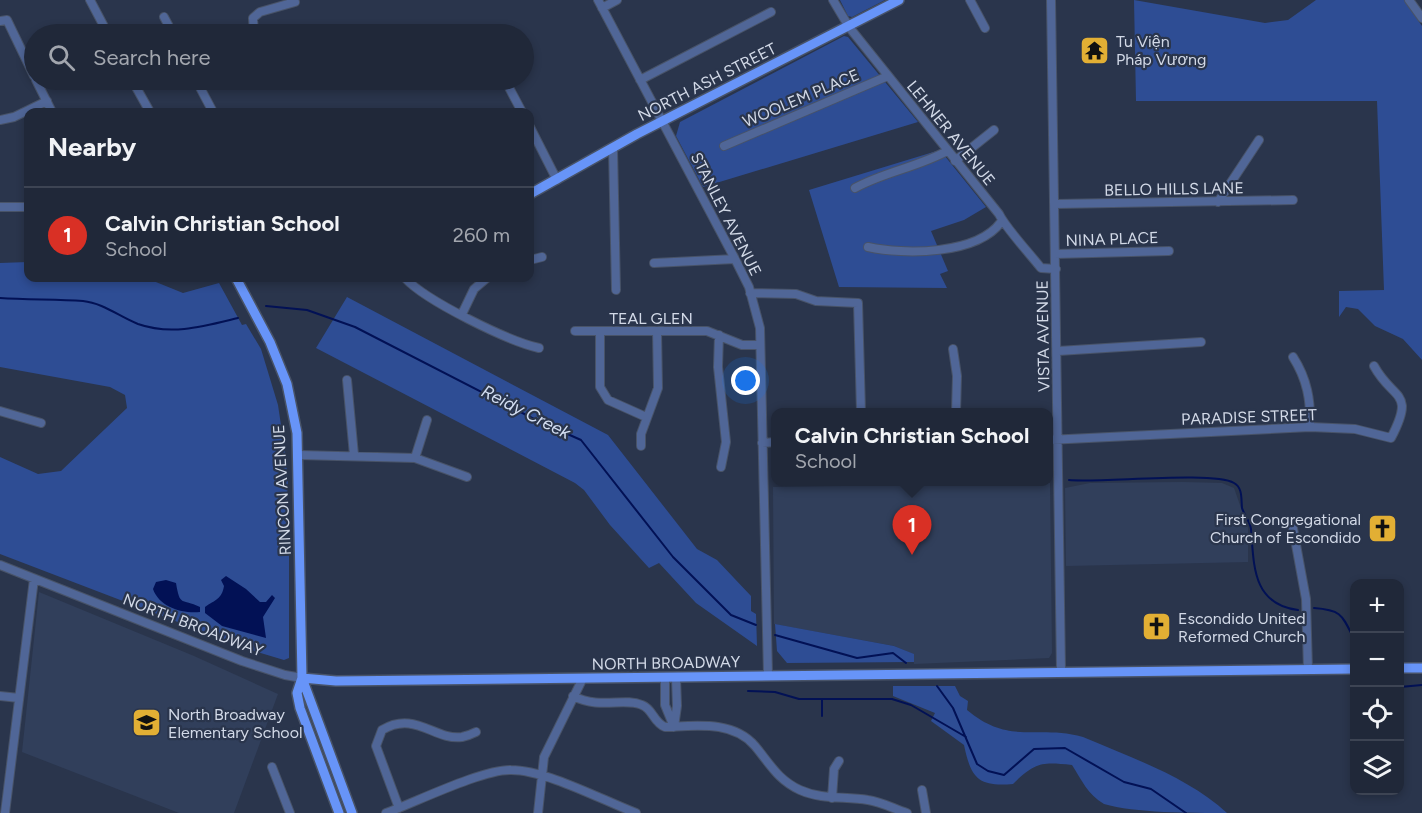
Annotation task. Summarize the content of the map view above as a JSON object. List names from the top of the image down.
{
  "streets": {
    "main road": ["NORTH ASH STREET", "RINCON AVENUE", "NORTH BROADWAY"],
    "street": [
      "WOOLEM PLACE",
      "LEHNER AVENUE",
      "BELLO HILLS LANE",
      "STANLEY AVENUE",
      "NINA PLACE",
      "TEAL GLEN",
      "VISTA AVENUE",
      "PARADISE STREET"
    ]
  },
  "crossings": [
    ["NORTH ASH STREET", "LEHNER AVENUE"],
    ["NORTH ASH STREET", "STANLEY AVENUE"],
    ["WOOLEM PLACE", "LEHNER AVENUE"],
    ["LEHNER AVENUE", "VISTA AVENUE"],
    ["BELLO HILLS LANE", "VISTA AVENUE"],
    ["STANLEY AVENUE", "TEAL GLEN"],
    ["STANLEY AVENUE", "NORTH BROADWAY"],
    ["NINA PLACE", "VISTA AVENUE"],
    ["VISTA AVENUE", "PARADISE STREET"],
    ["VISTA AVENUE", "NORTH BROADWAY"],
    ["RINCON AVENUE", "NORTH BROADWAY"]
  ],
  "water": ["Reidy Creek"],
  "places": {
    "temple": ["Tu Viện Pháp Vương"],
    "church": ["First Congregational Church of Escondido", "Escondido United Reformed Church"],
    "school or university": ["North Broadway Elementary School"]
  },
  "page": {
    "search": "Search here",
    "heading": "Nearby",
    "list": [
      {
        "mark": "1",
        "name": "Calvin Christian School",
        "note": "School",
        "value": "260 m"
      }
    ],
    "popup": ["Calvin Christian School", "School"],
    "pins": "1",
    "map_buttons": ["+", "−"]
  }
}
